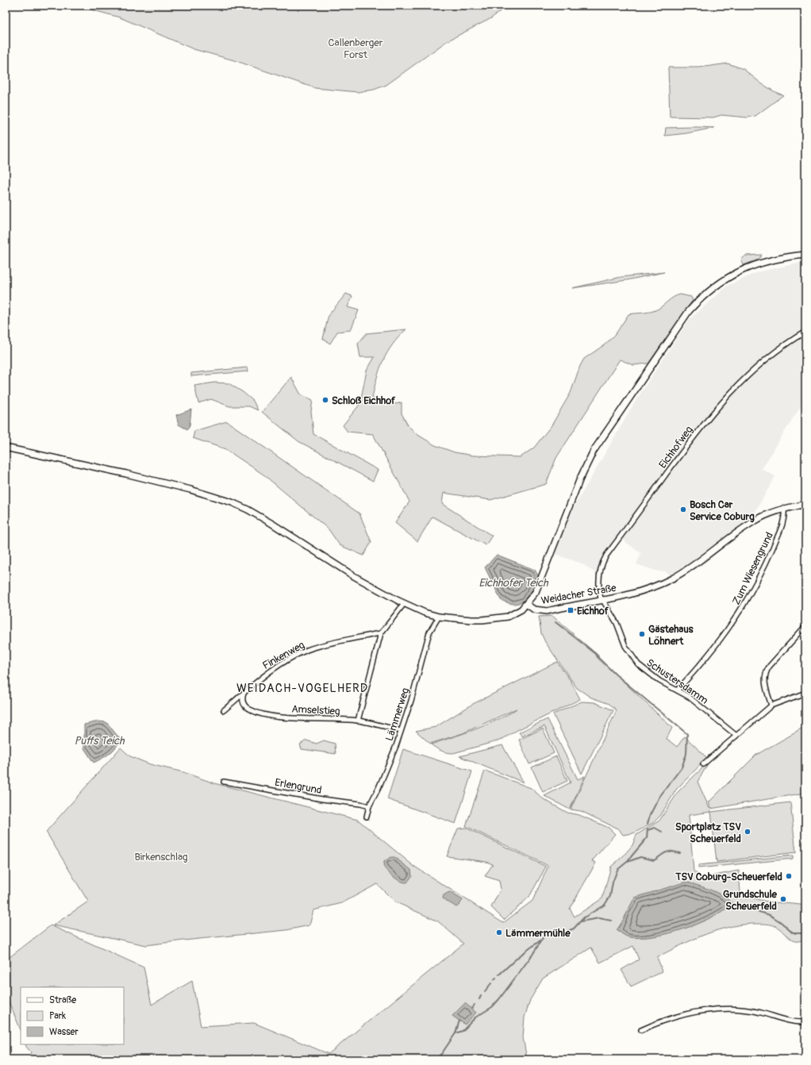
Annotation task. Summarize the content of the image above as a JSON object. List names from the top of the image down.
{
  "streets": {
    "main road": ["Weidacher Straße"],
    "street": [
      "Eichhofweg",
      "Zum Wiesengrund",
      "Finkenweg",
      "Schustersdamm",
      "Amselstieg",
      "Lämmerweg",
      "Erlengrund"
    ]
  },
  "crossings": [
    ["Eichhofweg", "Weidacher Straße"],
    ["Eichhofweg", "Schustersdamm"],
    ["Zum Wiesengrund", "Weidacher Straße"],
    ["Zum Wiesengrund", "Schustersdamm"],
    ["Weidacher Straße", "Schustersdamm"],
    ["Weidacher Straße", "Lämmerweg"],
    ["Finkenweg", "Amselstieg"],
    ["Amselstieg", "Lämmerweg"],
    ["Lämmerweg", "Erlengrund"]
  ],
  "districts": ["WEIDACH-VOGELHERD"],
  "water": ["Eichhofer Teich", "Puffs Teich"],
  "parks": ["Callenberger Forst", "Birkenschlag"],
  "places": {
    "other": [
      "Schloß Eichhof",
      "Bosch Car Service Coburg",
      "Gästehaus Löhnert",
      "Sportplatz TSV Scheuerfeld",
      "TSV Coburg-Scheuerfeld",
      "Grundschule Scheuerfeld",
      "Lämmermühle"
    ],
    "transit": ["Eichhof"]
  },
  "legend": ["Straße", "Park", "Wasser"]
}
